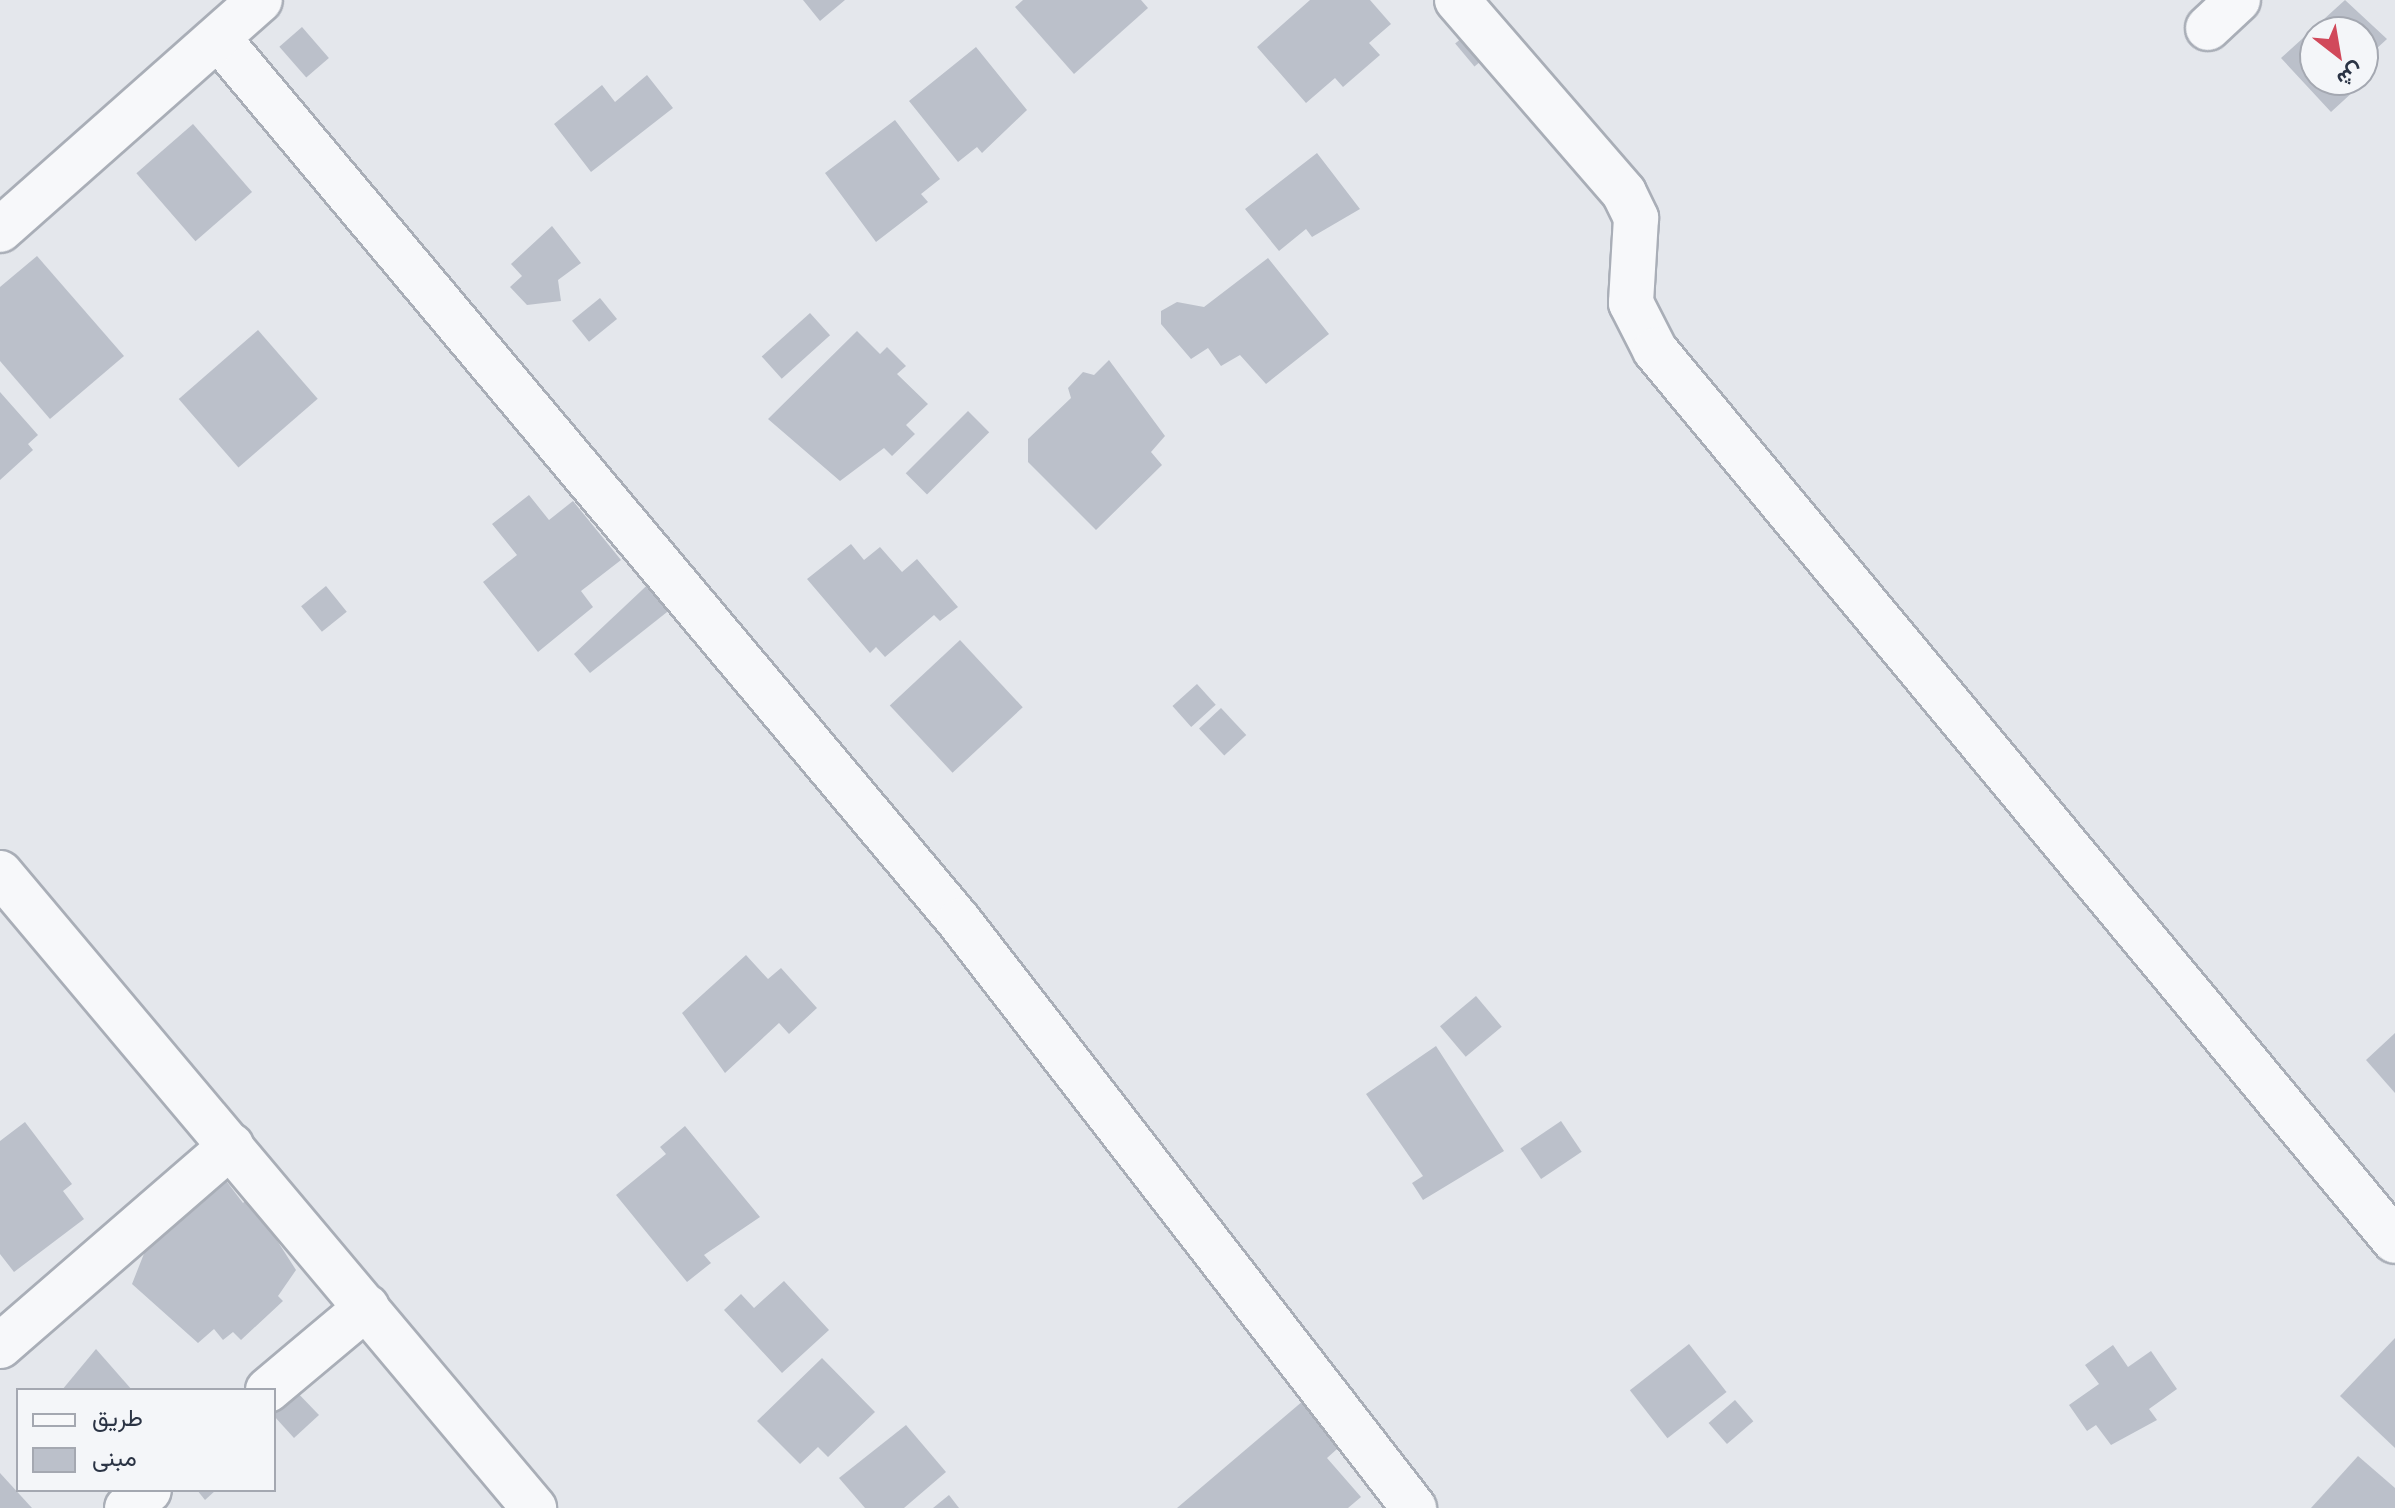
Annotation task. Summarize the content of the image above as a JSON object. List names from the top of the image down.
{
  "legend": ["طريق", "مبنى"],
  "north": "bottom right"
}
